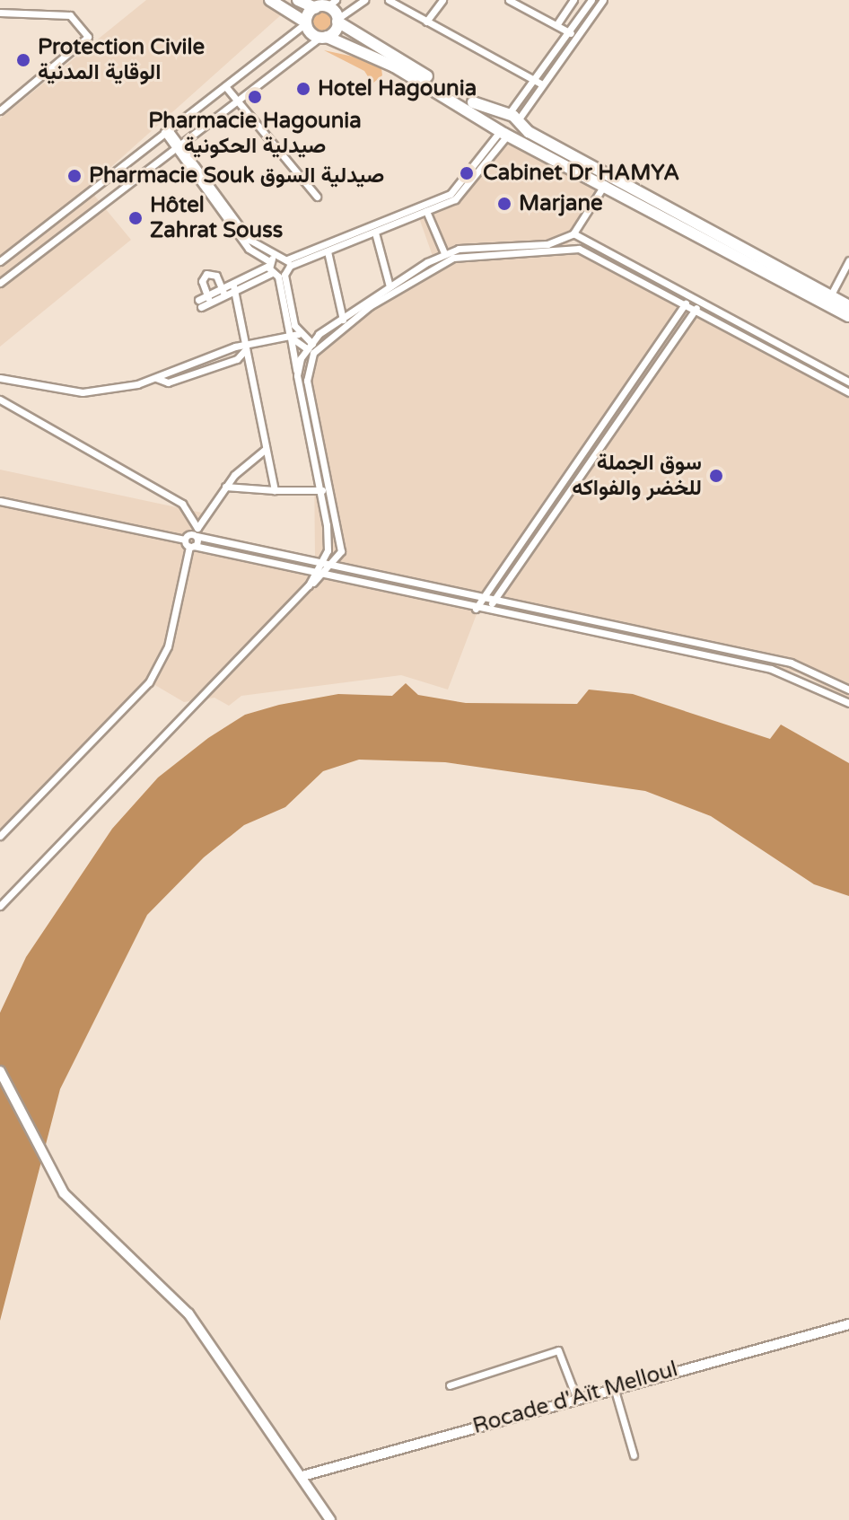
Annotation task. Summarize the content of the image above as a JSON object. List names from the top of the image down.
{
  "streets": {
    "street": ["Rocade d'Aït Melloul"]
  },
  "places": [
    "Protection Civile الوقاية المدنية",
    "Hotel Hagounia",
    "Pharmacie Hagounia صيدلية الحكونية",
    "Cabinet Dr HAMYA",
    "Pharmacie Souk صيدلية السوق",
    "Marjane",
    "Hôtel Zahrat Souss",
    "سوق الجملة للخضر والفواكه"
  ]
}
